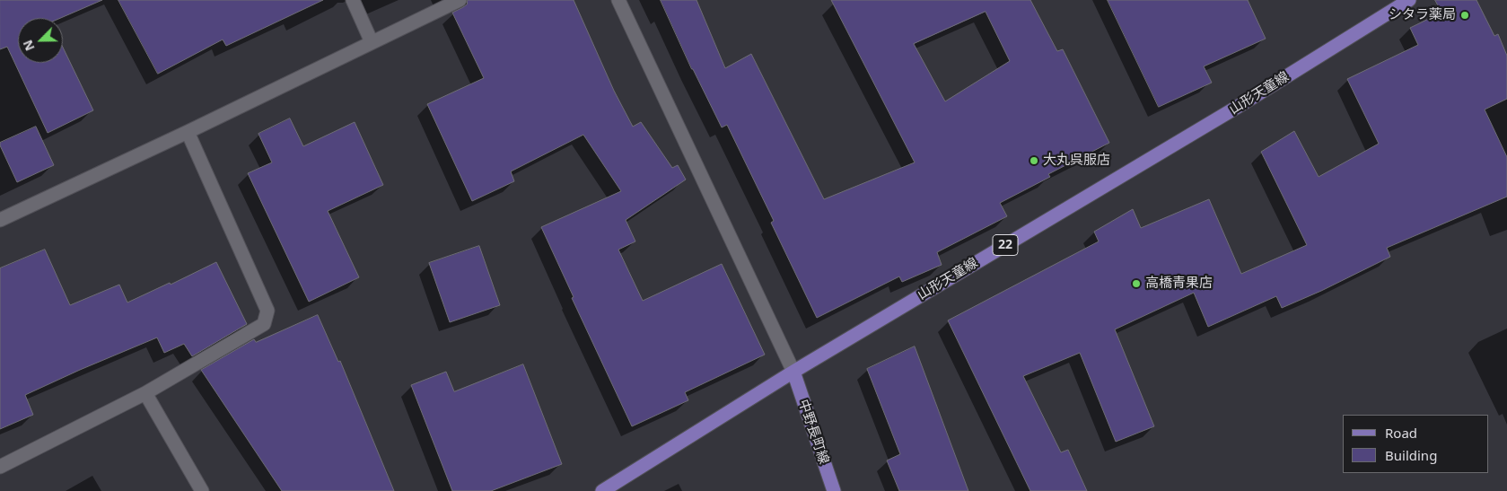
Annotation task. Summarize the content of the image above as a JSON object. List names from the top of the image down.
{
  "streets": {
    "main road": ["山形天童線", "22", "中野長町線"]
  },
  "crossings": [
    ["山形天童線", "中野長町線"]
  ],
  "places": ["シタラ薬局", "大丸呉服店", "高橋青果店"],
  "legend": ["Road", "Building"],
  "north": "bottom left"
}
